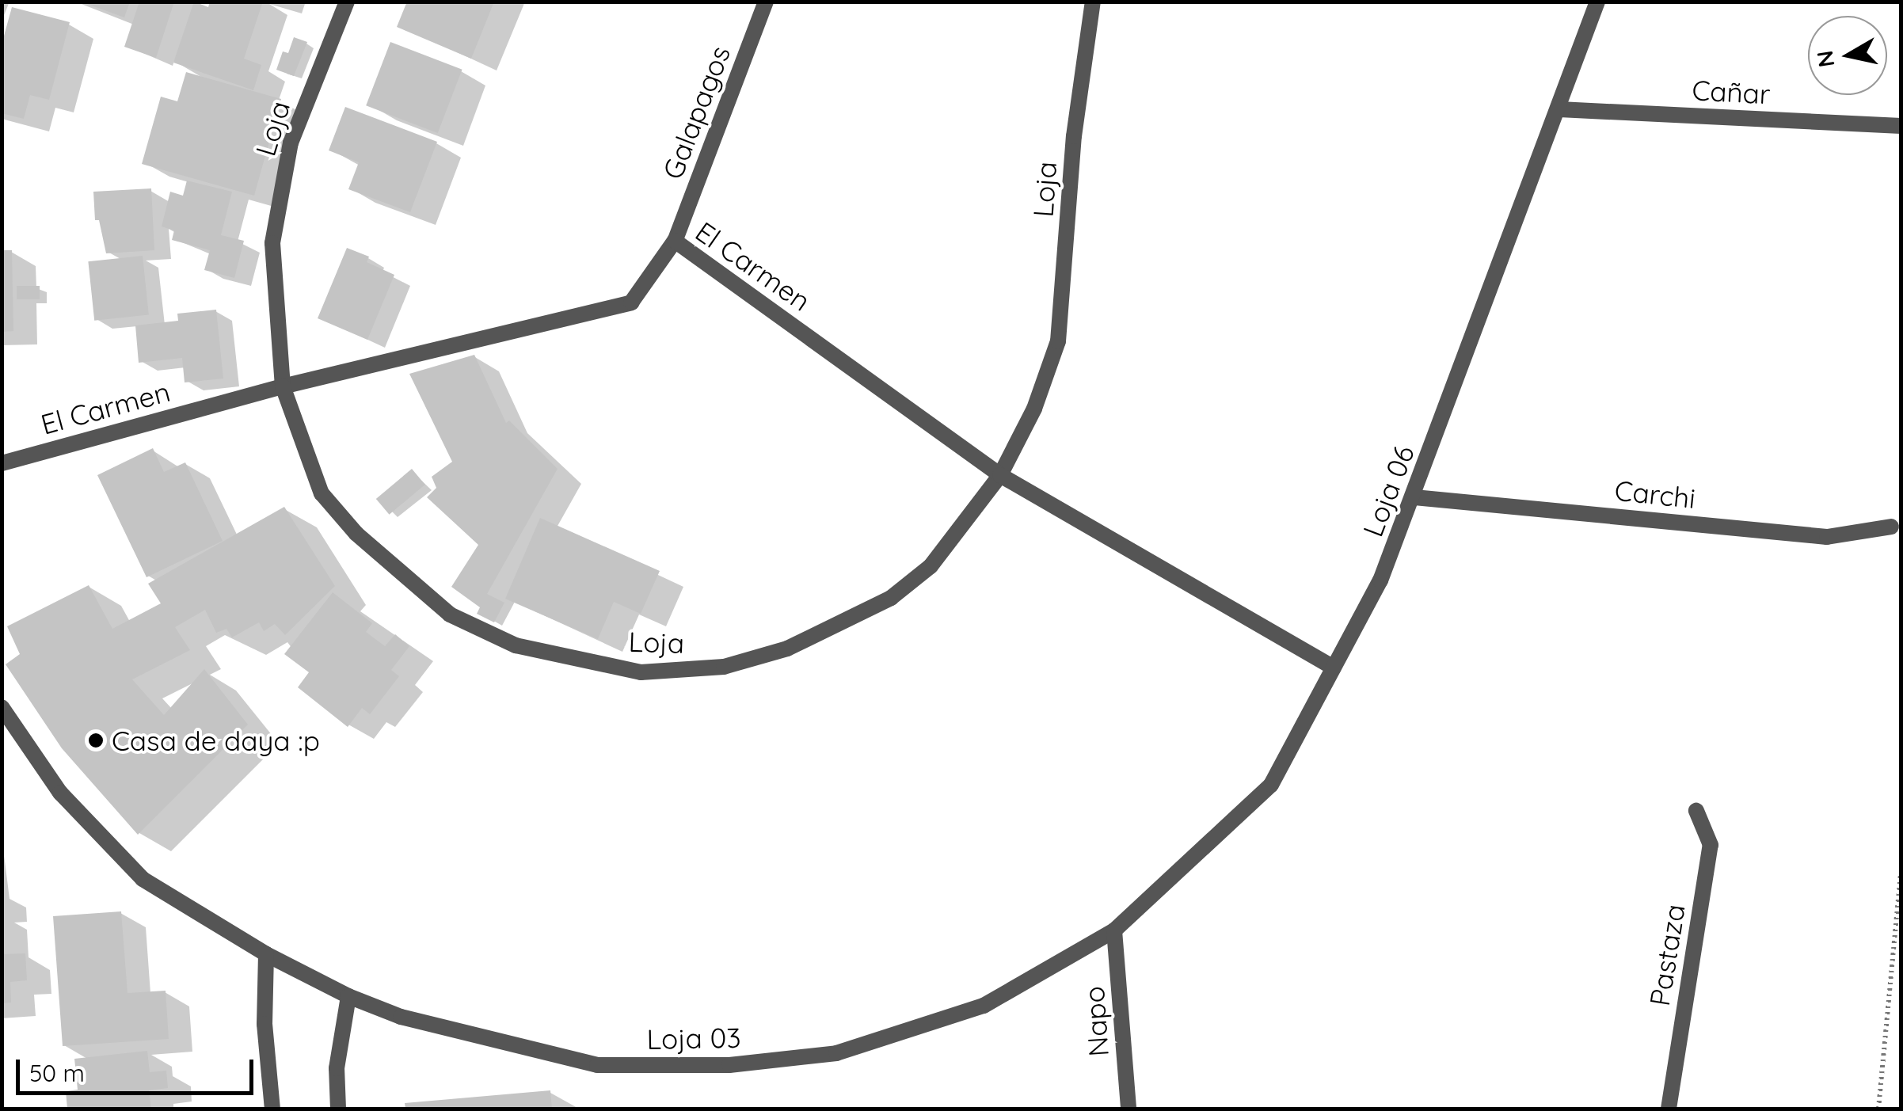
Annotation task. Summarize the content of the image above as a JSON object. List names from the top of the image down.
{
  "streets": {
    "street": [
      "Cañar",
      "Galapagos",
      "Loja",
      "El Carmen",
      "Loja 06",
      "Carchi",
      "Pastaza",
      "Napo",
      "Loja 03"
    ]
  },
  "crossings": [
    ["Cañar", "Loja 06"],
    ["Galapagos", "El Carmen"],
    ["Loja", "El Carmen"],
    ["El Carmen", "Loja 06"],
    ["Loja 06", "Carchi"],
    ["Loja 06", "Napo"],
    ["Loja 06", "Loja 03"],
    ["Napo", "Loja 03"]
  ],
  "places": ["Casa de daya :p"],
  "scale_bar": "50 m",
  "north": "left"
}
